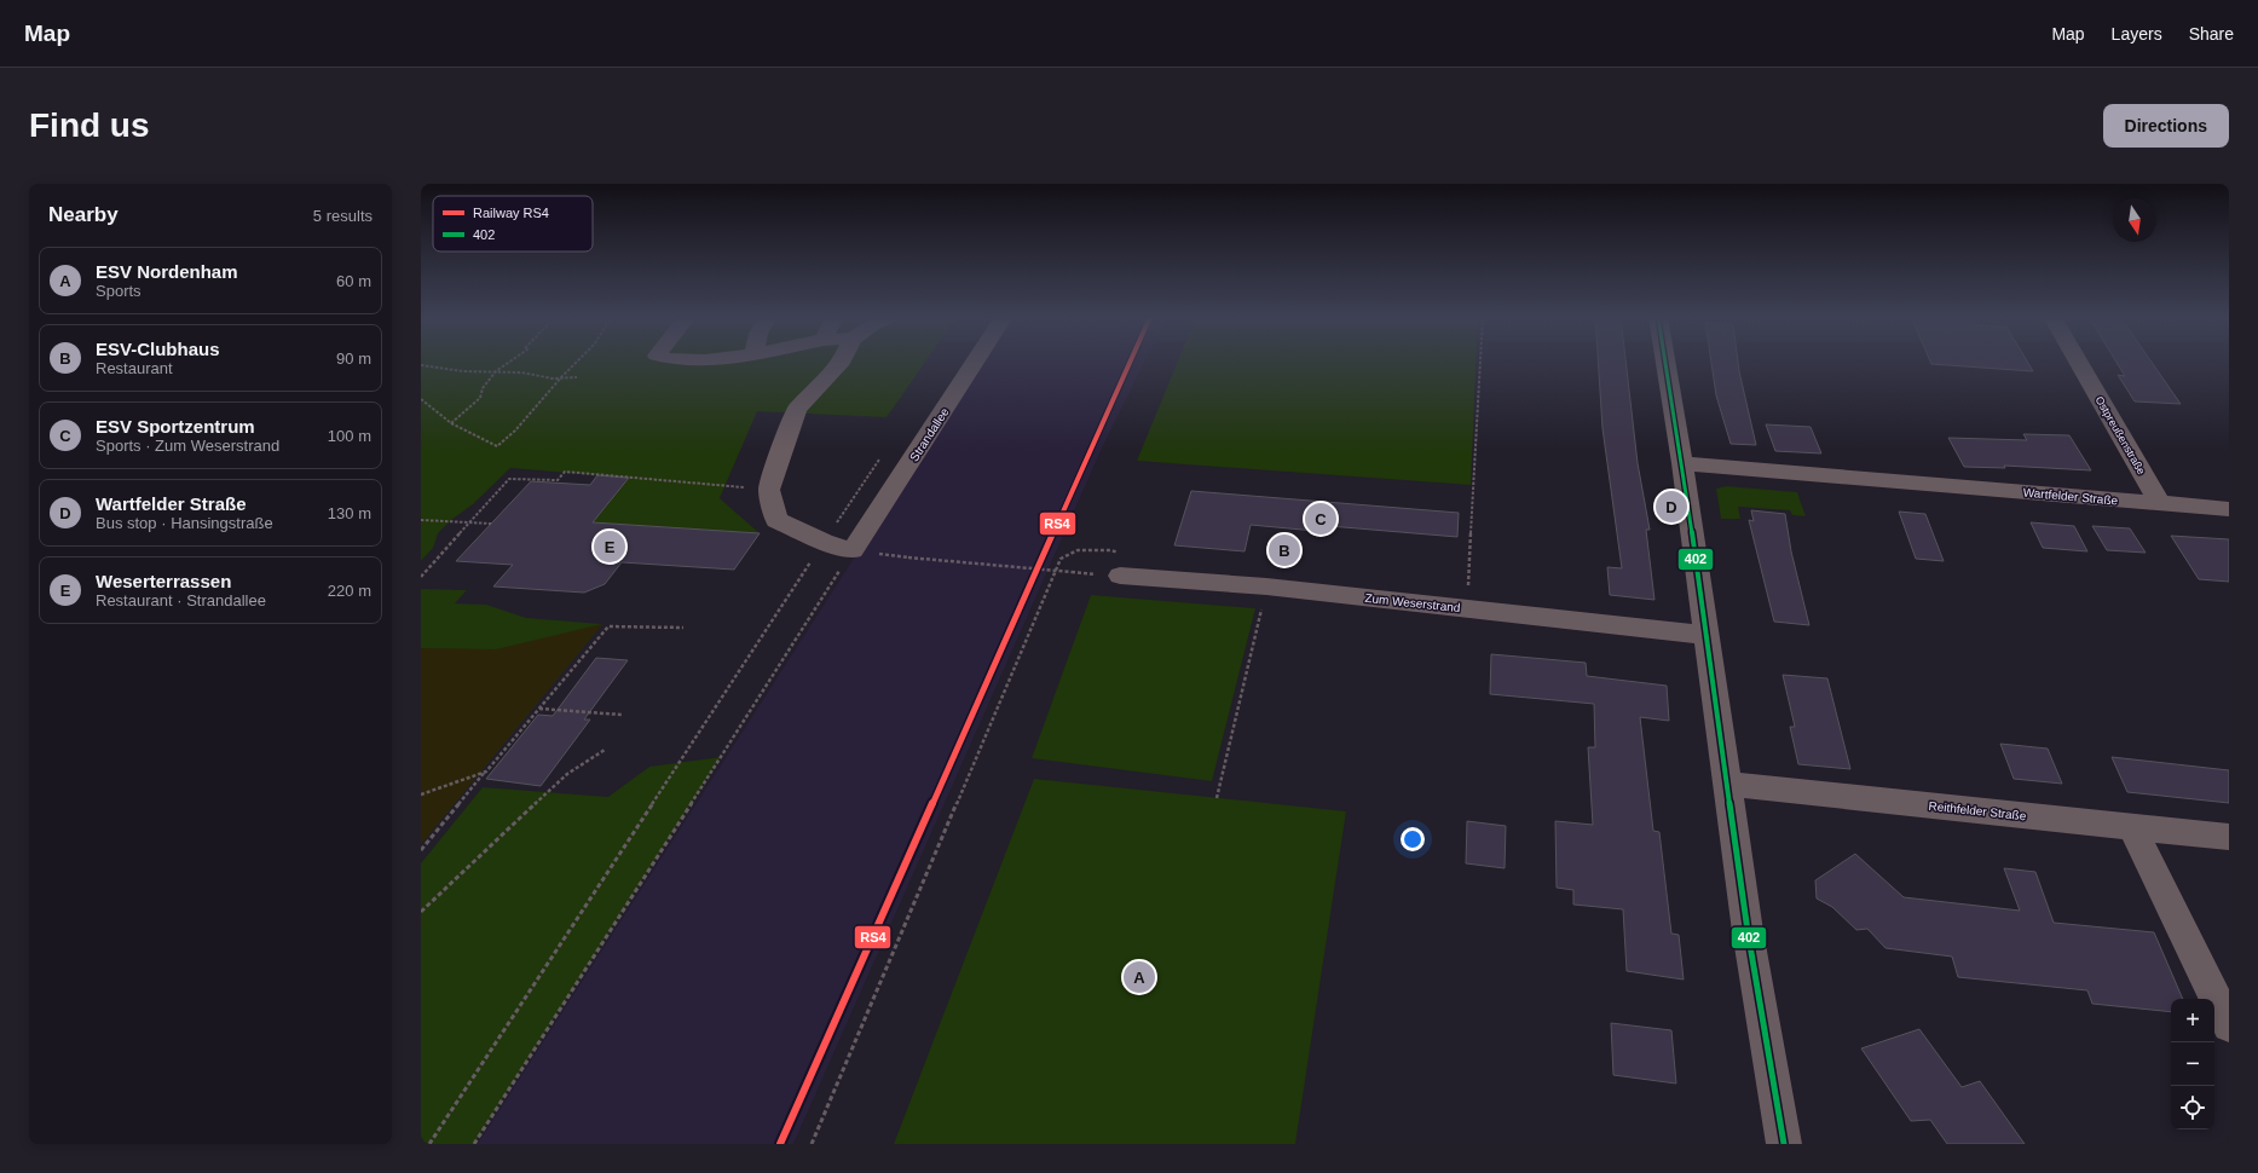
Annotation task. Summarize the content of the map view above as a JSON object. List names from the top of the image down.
{
  "streets": {
    "street": [
      "Strandallee",
      "Ostpreußenstraße",
      "Wartfelder Straße",
      "Zum Weserstrand",
      "Reithfelder Straße"
    ]
  },
  "crossings": [
    ["Ostpreußenstraße", "Wartfelder Straße"]
  ],
  "lines": ["rail line RS4", "transit line 402"],
  "legend": ["Railway RS4", "402"],
  "north": "bottom",
  "page": {
    "header": "Map",
    "nav": ["Map", "Layers", "Share"],
    "buttons": "Directions",
    "title": "Find us",
    "heading": ["Nearby", "5 results"],
    "list": [
      {
        "mark": "A",
        "name": "ESV Nordenham",
        "note": "Sports",
        "value": "60 m"
      },
      {
        "mark": "B",
        "name": "ESV-Clubhaus",
        "note": "Restaurant",
        "value": "90 m"
      },
      {
        "mark": "C",
        "name": "ESV Sportzentrum",
        "note": "Sports · Zum Weserstrand",
        "value": "100 m"
      },
      {
        "mark": "D",
        "name": "Wartfelder Straße",
        "note": "Bus stop · Hansingstraße",
        "value": "130 m"
      },
      {
        "mark": "E",
        "name": "Weserterrassen",
        "note": "Restaurant · Strandallee",
        "value": "220 m"
      }
    ],
    "pins": [
      "D",
      "C",
      "E",
      "B",
      "A"
    ],
    "map_buttons": ["+", "−"]
  }
}
